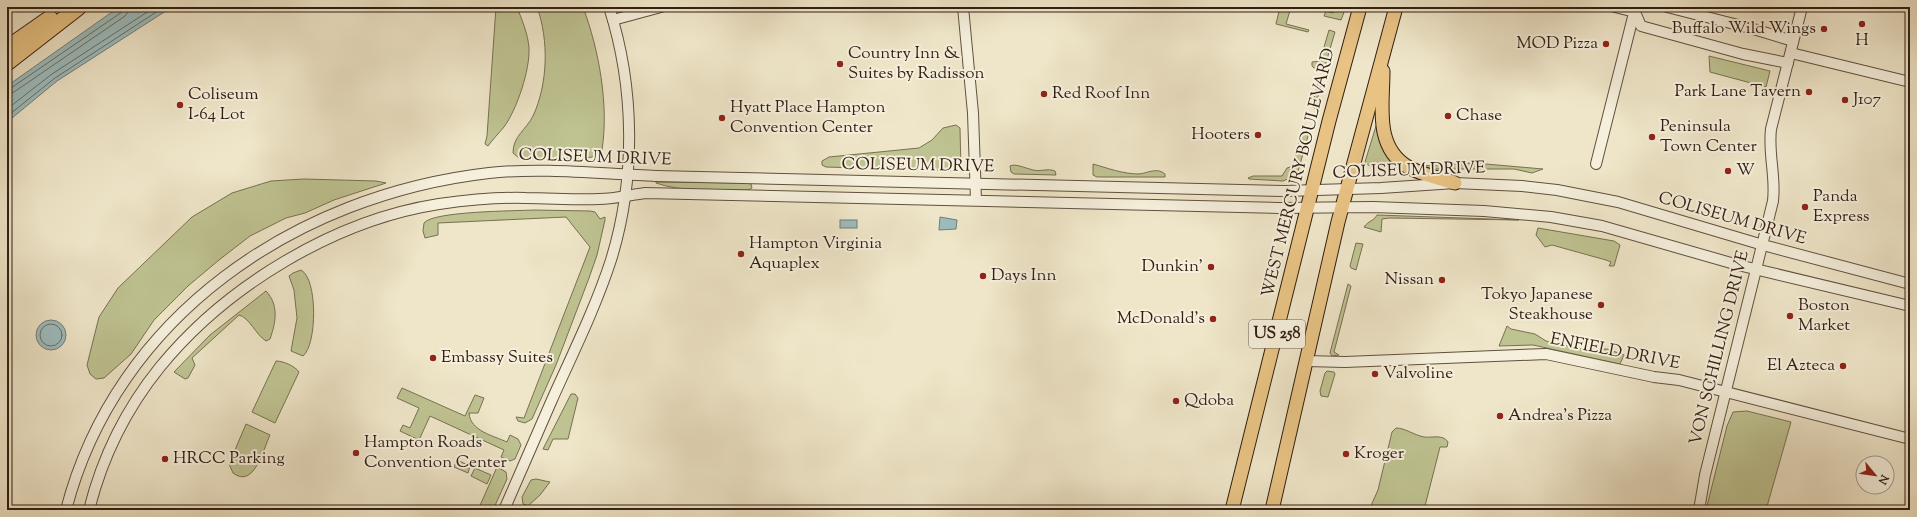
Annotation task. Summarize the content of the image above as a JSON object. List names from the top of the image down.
{
  "streets": {
    "main road": ["WEST MERCURY BOULEVARD", "US 258"],
    "street": ["COLISEUM DRIVE", "VON SCHILLING DRIVE", "ENFIELD DRIVE"]
  },
  "crossings": [
    ["COLISEUM DRIVE", "WEST MERCURY BOULEVARD"],
    ["COLISEUM DRIVE", "US 258"],
    ["COLISEUM DRIVE", "VON SCHILLING DRIVE"],
    ["US 258", "ENFIELD DRIVE"],
    ["VON SCHILLING DRIVE", "ENFIELD DRIVE"]
  ],
  "places": [
    "H",
    "Buffalo Wild Wings",
    "MOD Pizza",
    "Country Inn & Suites by Radisson",
    "Park Lane Tavern",
    "Red Roof Inn",
    "J107",
    "Coliseum I-64 Lot",
    "Chase",
    "Hyatt Place Hampton Convention Center",
    "Hooters",
    "Peninsula Town Center",
    "W",
    "Panda Express",
    "Hampton Virginia Aquaplex",
    "Dunkin'",
    "Days Inn",
    "Nissan",
    "Tokyo Japanese Steakhouse",
    "Boston Market",
    "McDonald's",
    "Embassy Suites",
    "El Azteca",
    "Valvoline",
    "Qdoba",
    "Andrea's Pizza",
    "Hampton Roads Convention Center",
    "Kroger",
    "HRCC Parking"
  ],
  "north": "bottom right"
}
